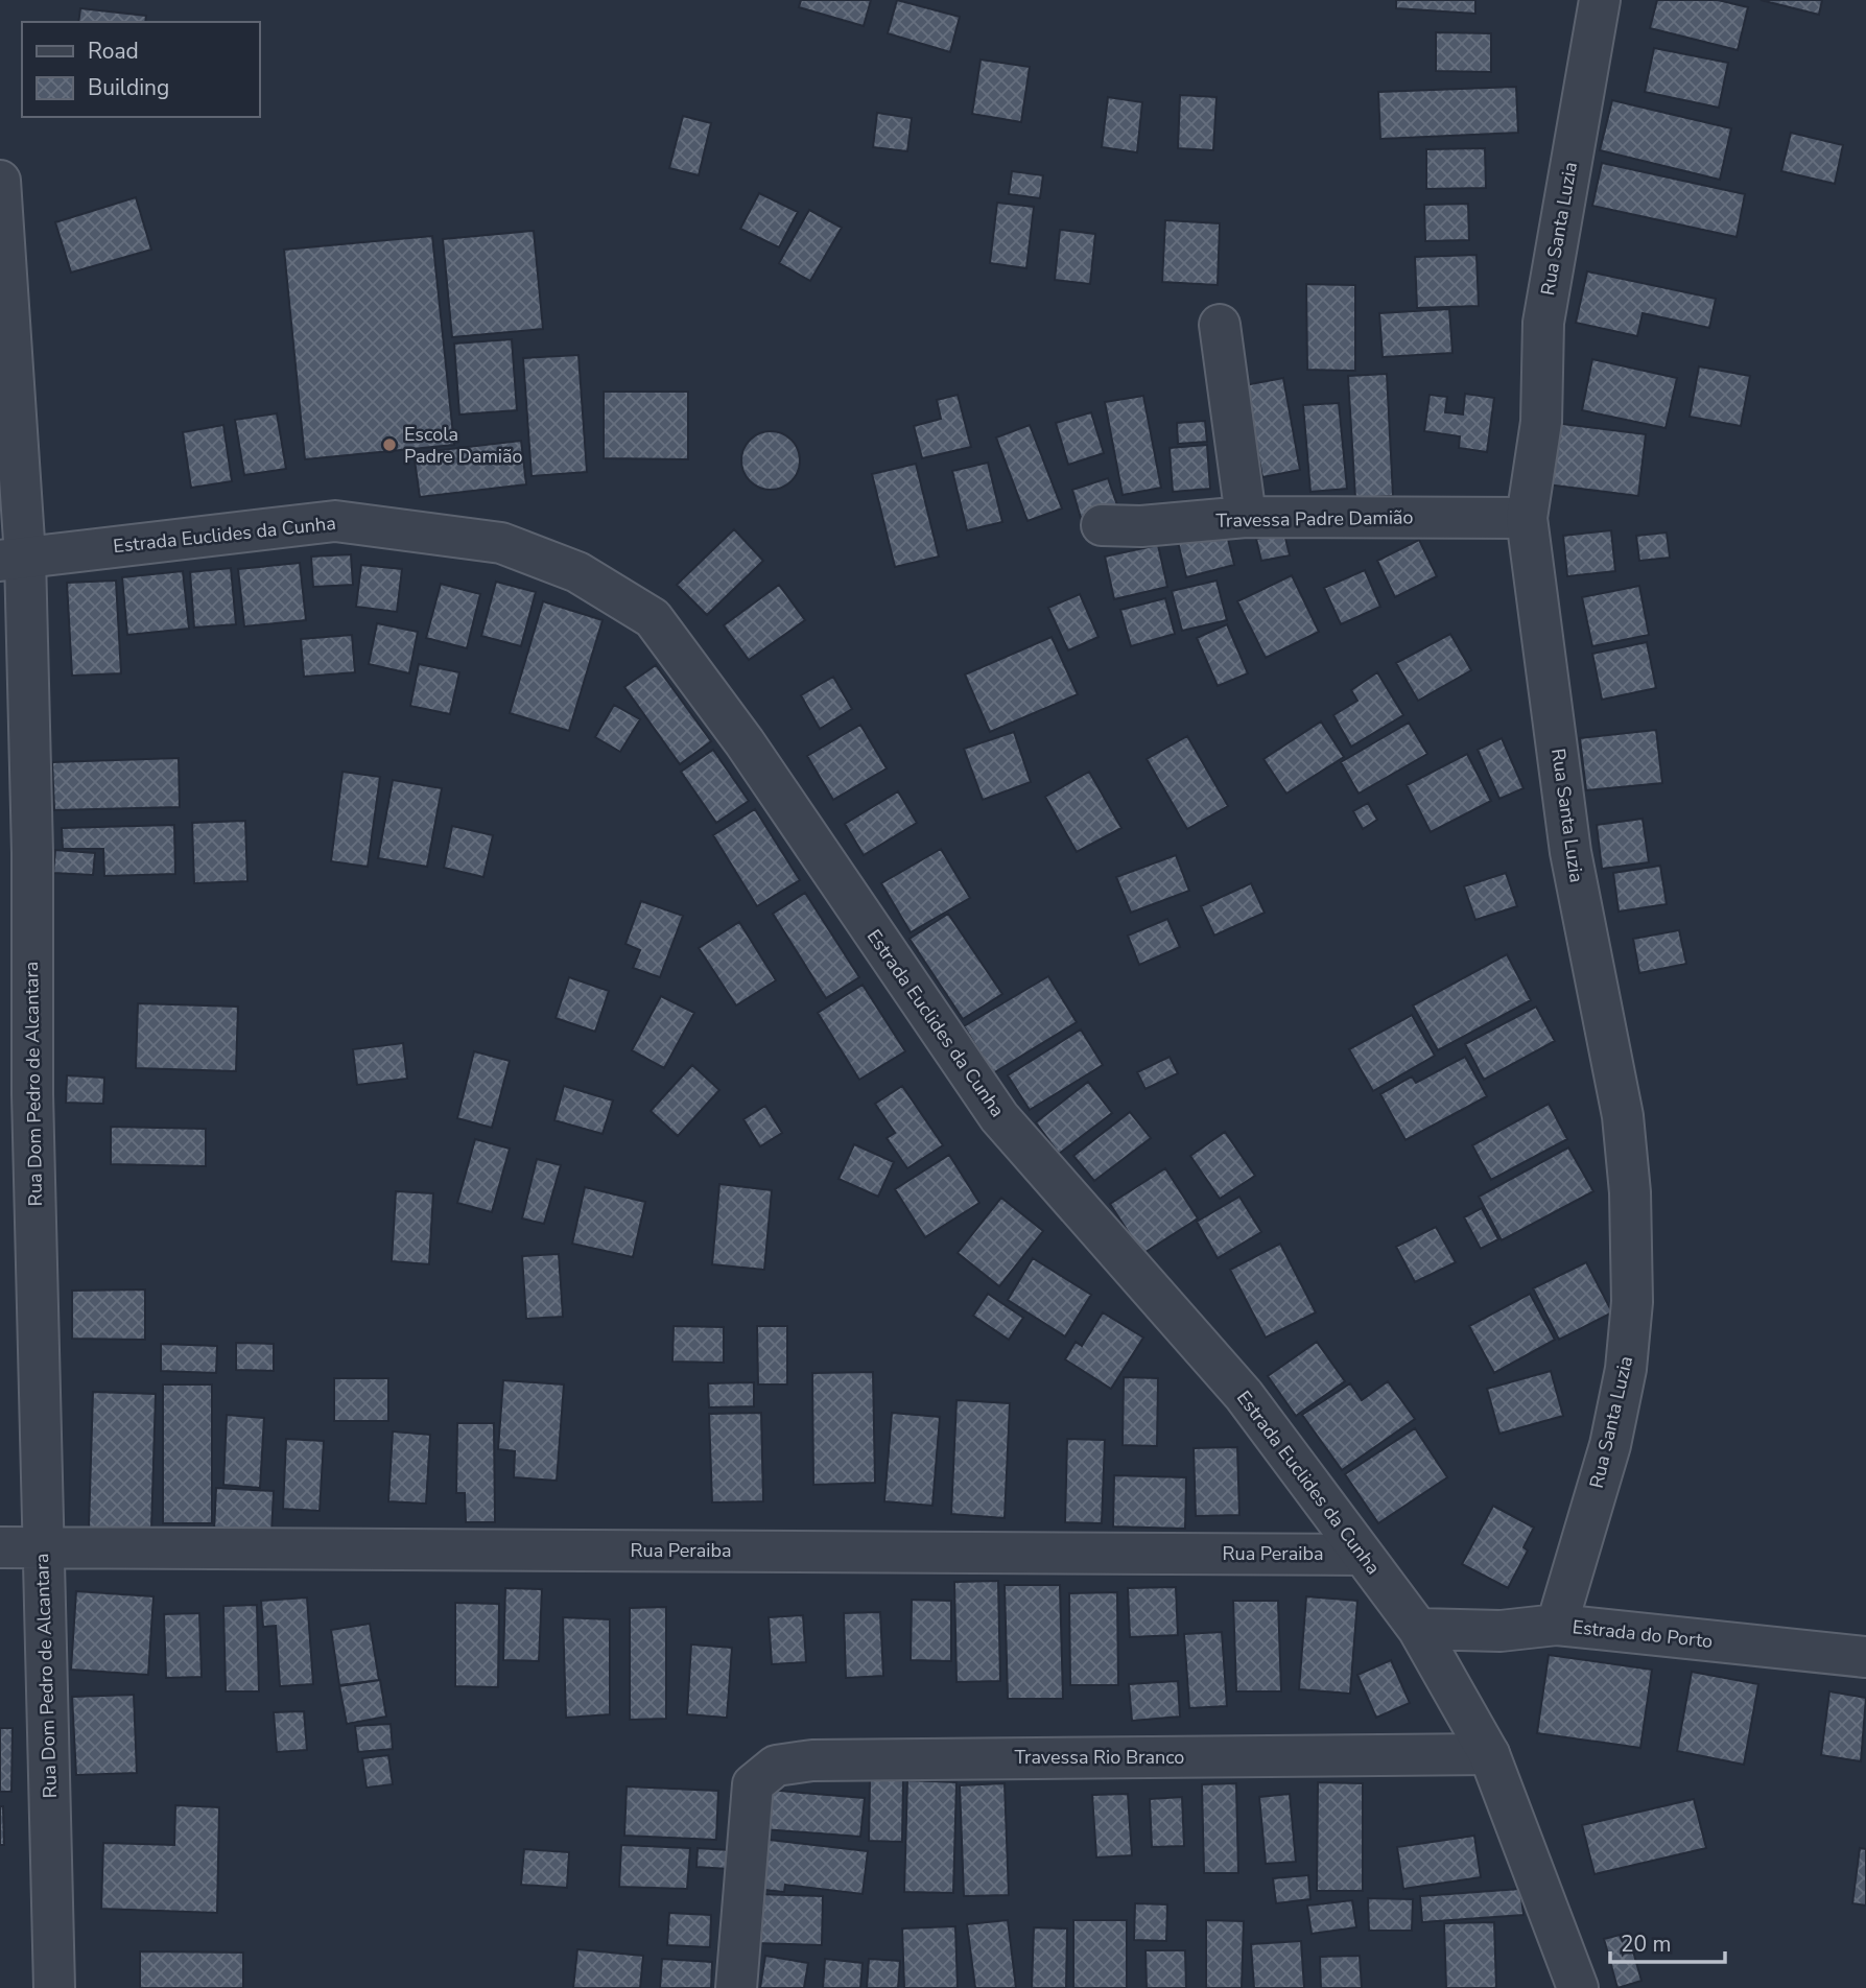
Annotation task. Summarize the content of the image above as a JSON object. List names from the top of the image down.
{
  "streets": {
    "street": [
      "Rua Santa Luzia",
      "Travessa Padre Damião",
      "Estrada Euclides da Cunha",
      "Rua Dom Pedro de Alcantara",
      "Rua Peraiba",
      "Estrada do Porto",
      "Travessa Rio Branco"
    ]
  },
  "crossings": [
    ["Rua Santa Luzia", "Travessa Padre Damião"],
    ["Rua Santa Luzia", "Estrada do Porto"],
    ["Estrada Euclides da Cunha", "Rua Dom Pedro de Alcantara"],
    ["Estrada Euclides da Cunha", "Rua Peraiba"],
    ["Estrada Euclides da Cunha", "Estrada do Porto"],
    ["Estrada Euclides da Cunha", "Travessa Rio Branco"],
    ["Rua Dom Pedro de Alcantara", "Rua Peraiba"]
  ],
  "places": ["Escola Padre Damião"],
  "legend": ["Road", "Building"],
  "scale_bar": "20 m"
}
